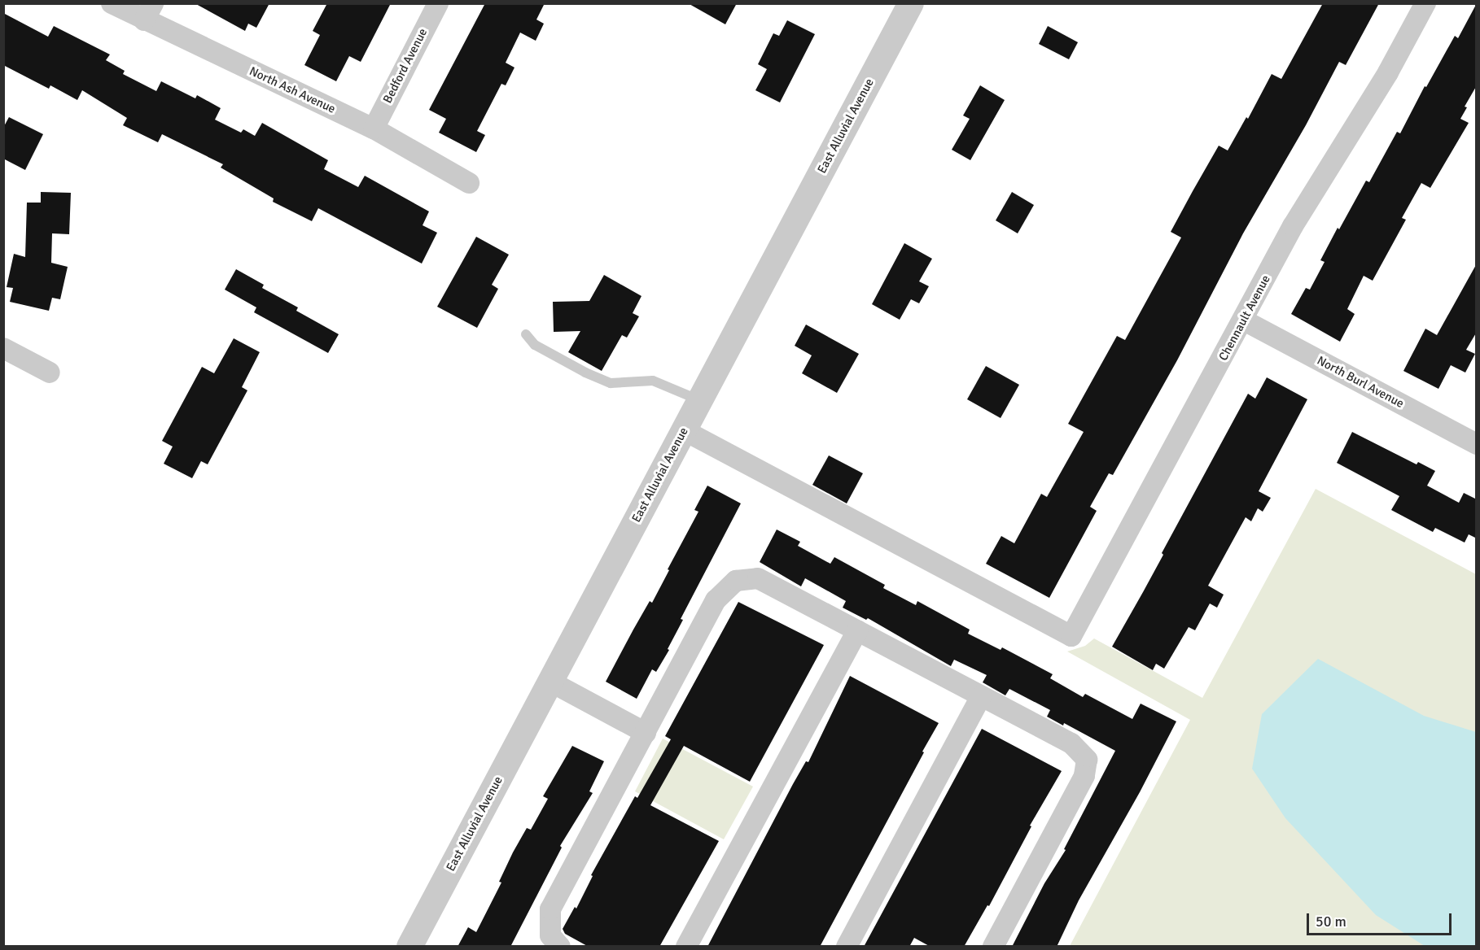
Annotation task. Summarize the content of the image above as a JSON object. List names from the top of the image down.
{
  "streets": {
    "street": [
      "Bedford Avenue",
      "North Ash Avenue",
      "East Alluvial Avenue",
      "Chennault Avenue",
      "North Burl Avenue"
    ]
  },
  "crossings": [
    ["Bedford Avenue", "North Ash Avenue"],
    ["East Alluvial Avenue", "Chennault Avenue"],
    ["Chennault Avenue", "North Burl Avenue"]
  ],
  "scale_bar": "50 m"
}
